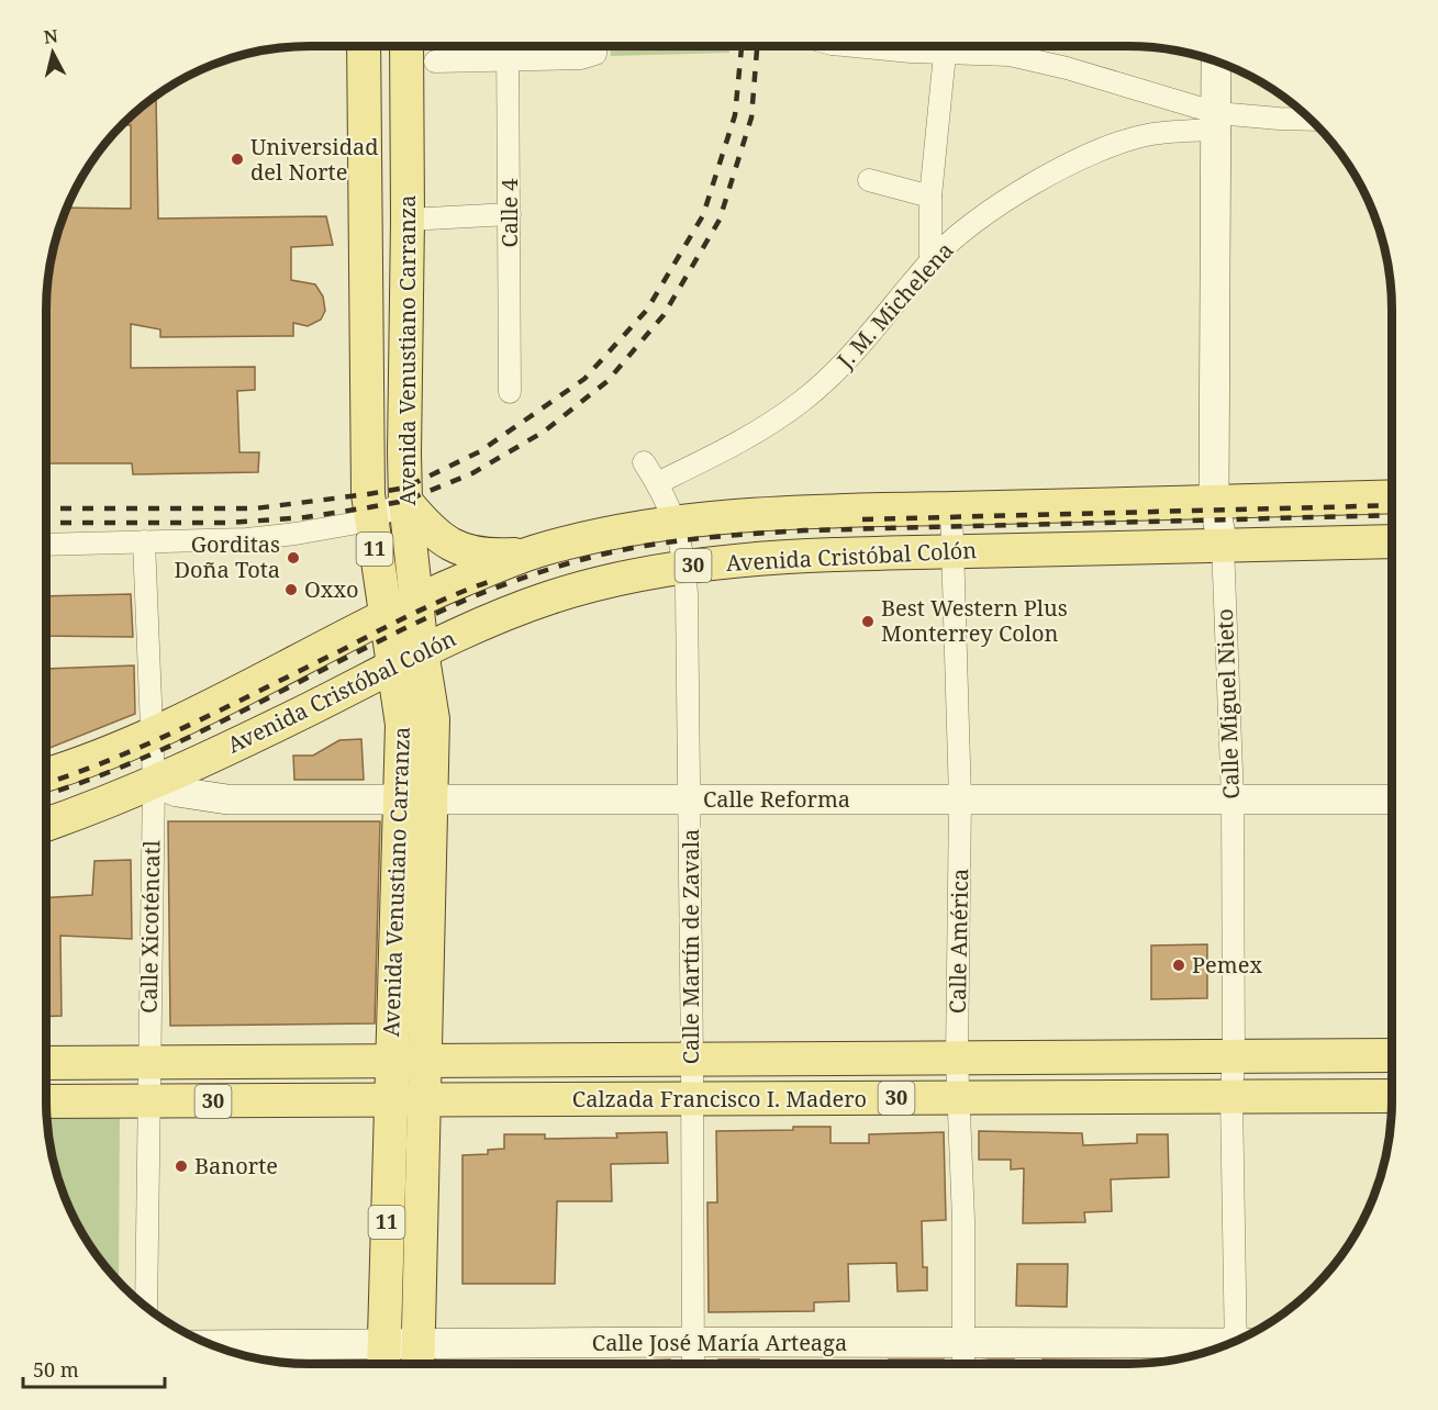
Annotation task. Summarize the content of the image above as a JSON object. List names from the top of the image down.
{
  "streets": {
    "main road": [
      "Avenida Venustiano Carranza",
      "11",
      "Avenida Cristóbal Colón",
      "30",
      "Calzada Francisco I. Madero"
    ],
    "street": [
      "Calle 4",
      "J. M. Michelena",
      "Calle Miguel Nieto",
      "Calle Reforma",
      "Calle Xicoténcatl",
      "Calle América",
      "Calle Martín de Zavala",
      "Calle José María Arteaga"
    ]
  },
  "crossings": [
    ["J. M. Michelena", "Calle Miguel Nieto"],
    ["J. M. Michelena", "Calle Martín de Zavala"],
    ["Avenida Venustiano Carranza", "Avenida Cristóbal Colón"],
    ["Avenida Venustiano Carranza", "Calle Reforma"],
    ["Avenida Venustiano Carranza", "Calzada Francisco I. Madero"],
    ["Avenida Venustiano Carranza", "Calle José María Arteaga"],
    ["Avenida Cristóbal Colón", "Calle Miguel Nieto"],
    ["Avenida Cristóbal Colón", "Calle Reforma"],
    ["Avenida Cristóbal Colón", "Calle Xicoténcatl"],
    ["Avenida Cristóbal Colón", "Calle América"],
    ["Avenida Cristóbal Colón", "Calle Martín de Zavala"],
    ["Calle Miguel Nieto", "Calle Reforma"],
    ["Calle Miguel Nieto", "Calzada Francisco I. Madero"],
    ["Calle Reforma", "Calle Xicoténcatl"],
    ["Calle Reforma", "Calle América"],
    ["Calle Reforma", "Calle Martín de Zavala"],
    ["Calle Xicoténcatl", "Calzada Francisco I. Madero"],
    ["Calle América", "Calzada Francisco I. Madero"],
    ["Calle América", "Calle José María Arteaga"],
    ["Calle Martín de Zavala", "Calzada Francisco I. Madero"],
    ["Calle Martín de Zavala", "Calle José María Arteaga"]
  ],
  "places": [
    "Universidad del Norte",
    "Gorditas Doña Tota",
    "Oxxo",
    "Best Western Plus Monterrey Colon",
    "Pemex",
    "Banorte"
  ],
  "scale_bar": "50 m",
  "north": "top"
}
